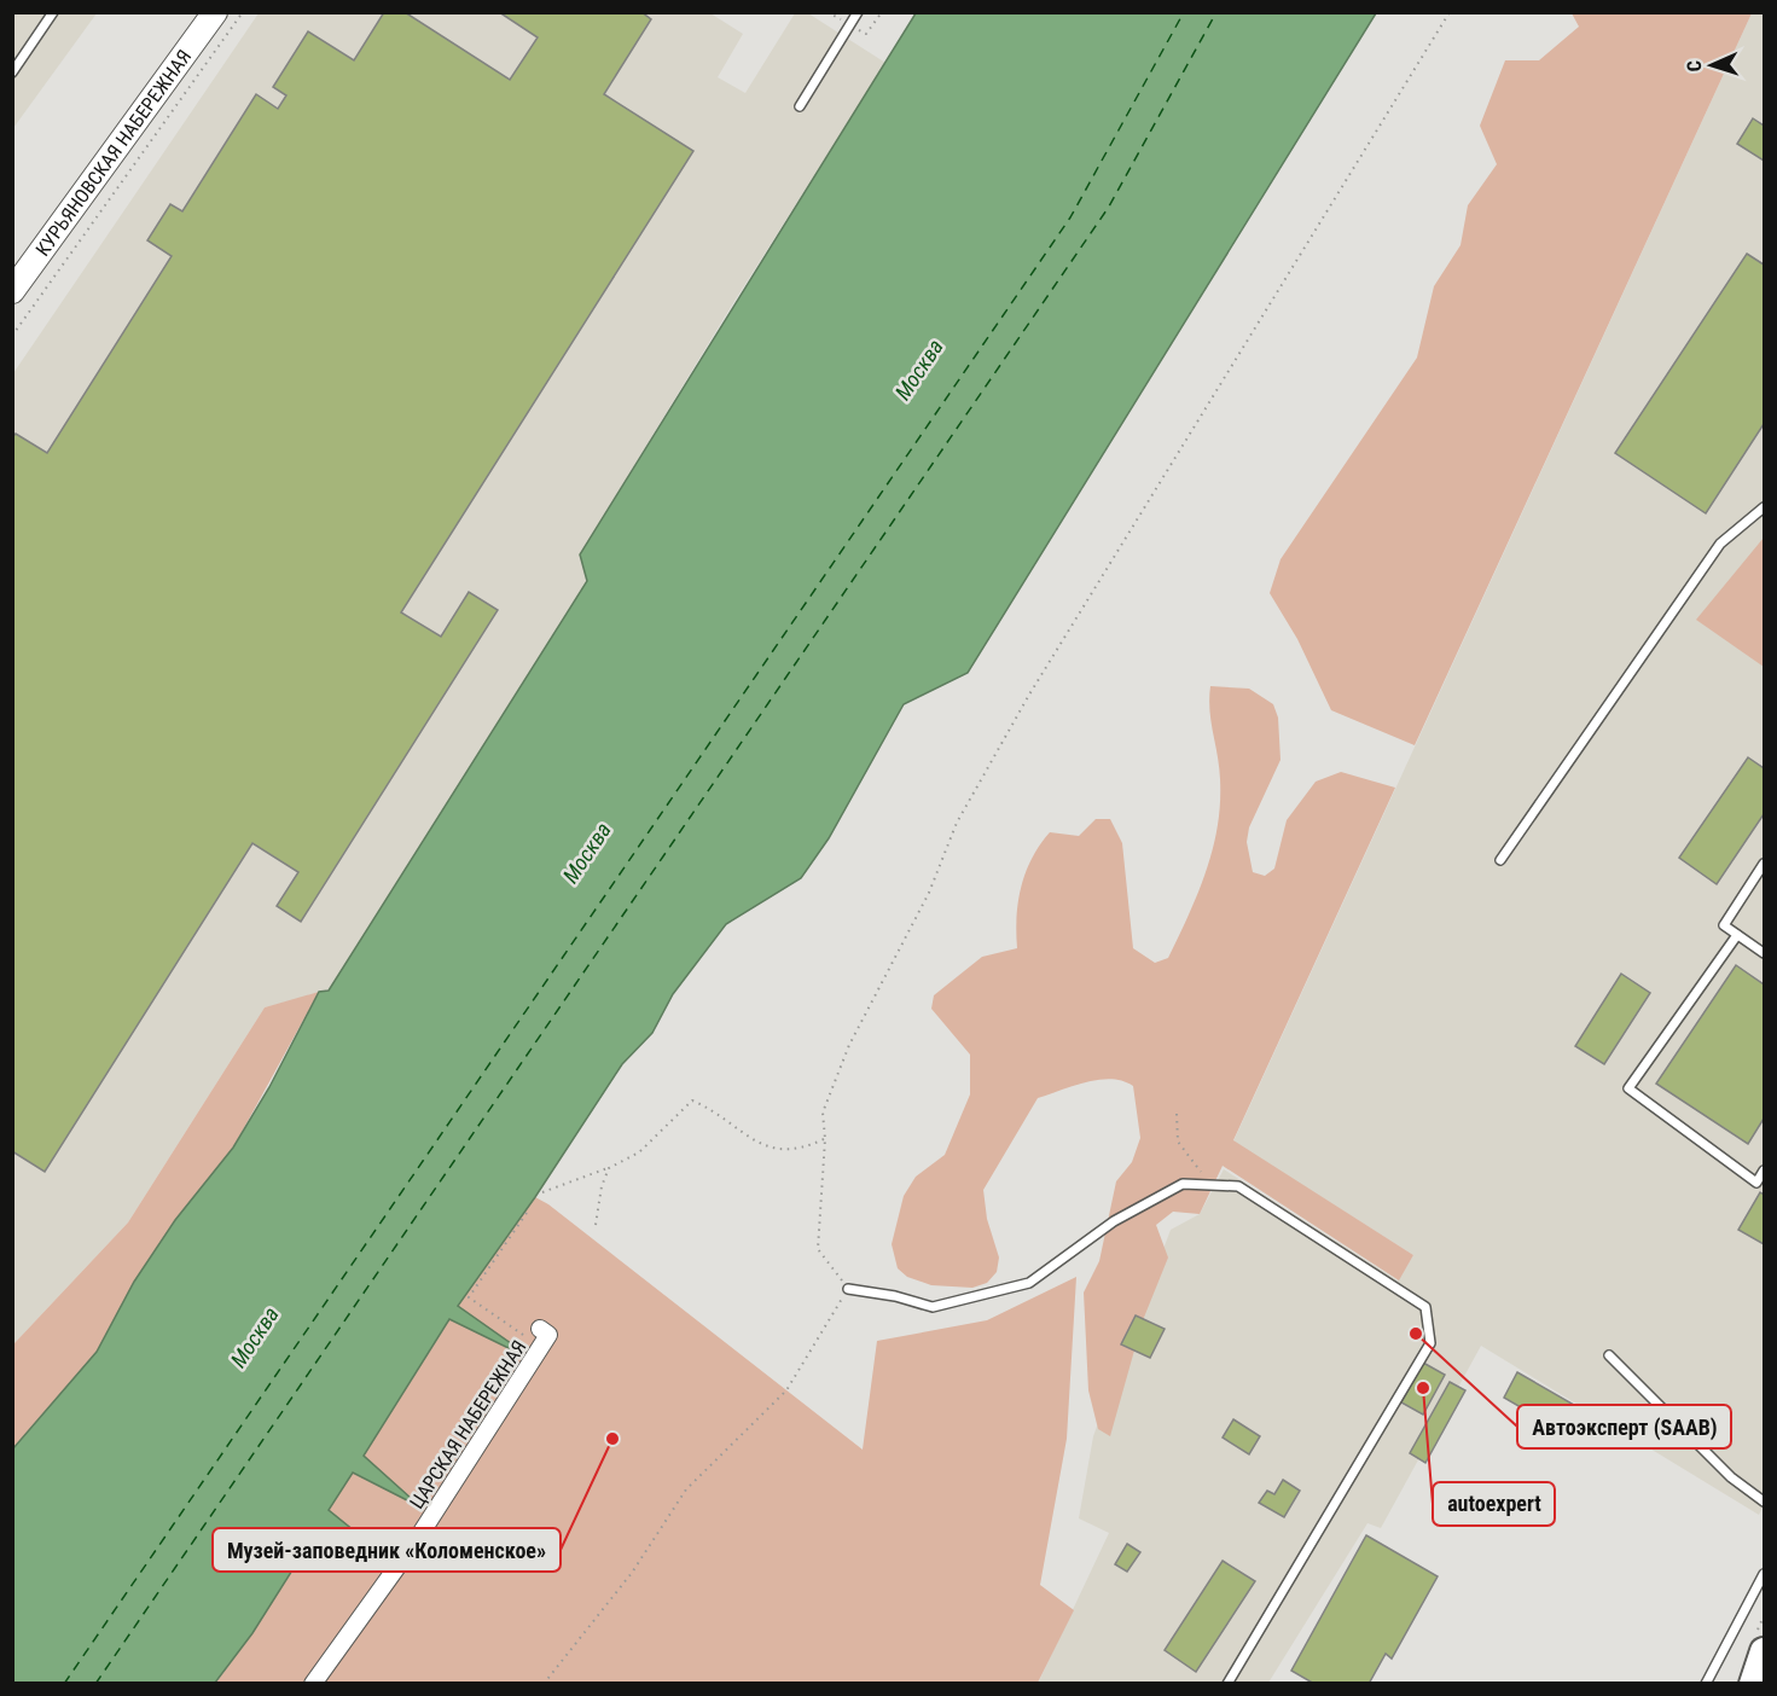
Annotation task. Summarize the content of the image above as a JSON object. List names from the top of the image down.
{
  "streets": {
    "street": ["КУРЬЯНОВСКАЯ НАБЕРЕЖНАЯ", "ЦАРСКАЯ НАБЕРЕЖНАЯ"]
  },
  "water": ["Москва"],
  "places": ["Автоэксперт (SAAB)", "autoexpert", "Музей-заповедник «Коломенское»"],
  "north": "left"
}
